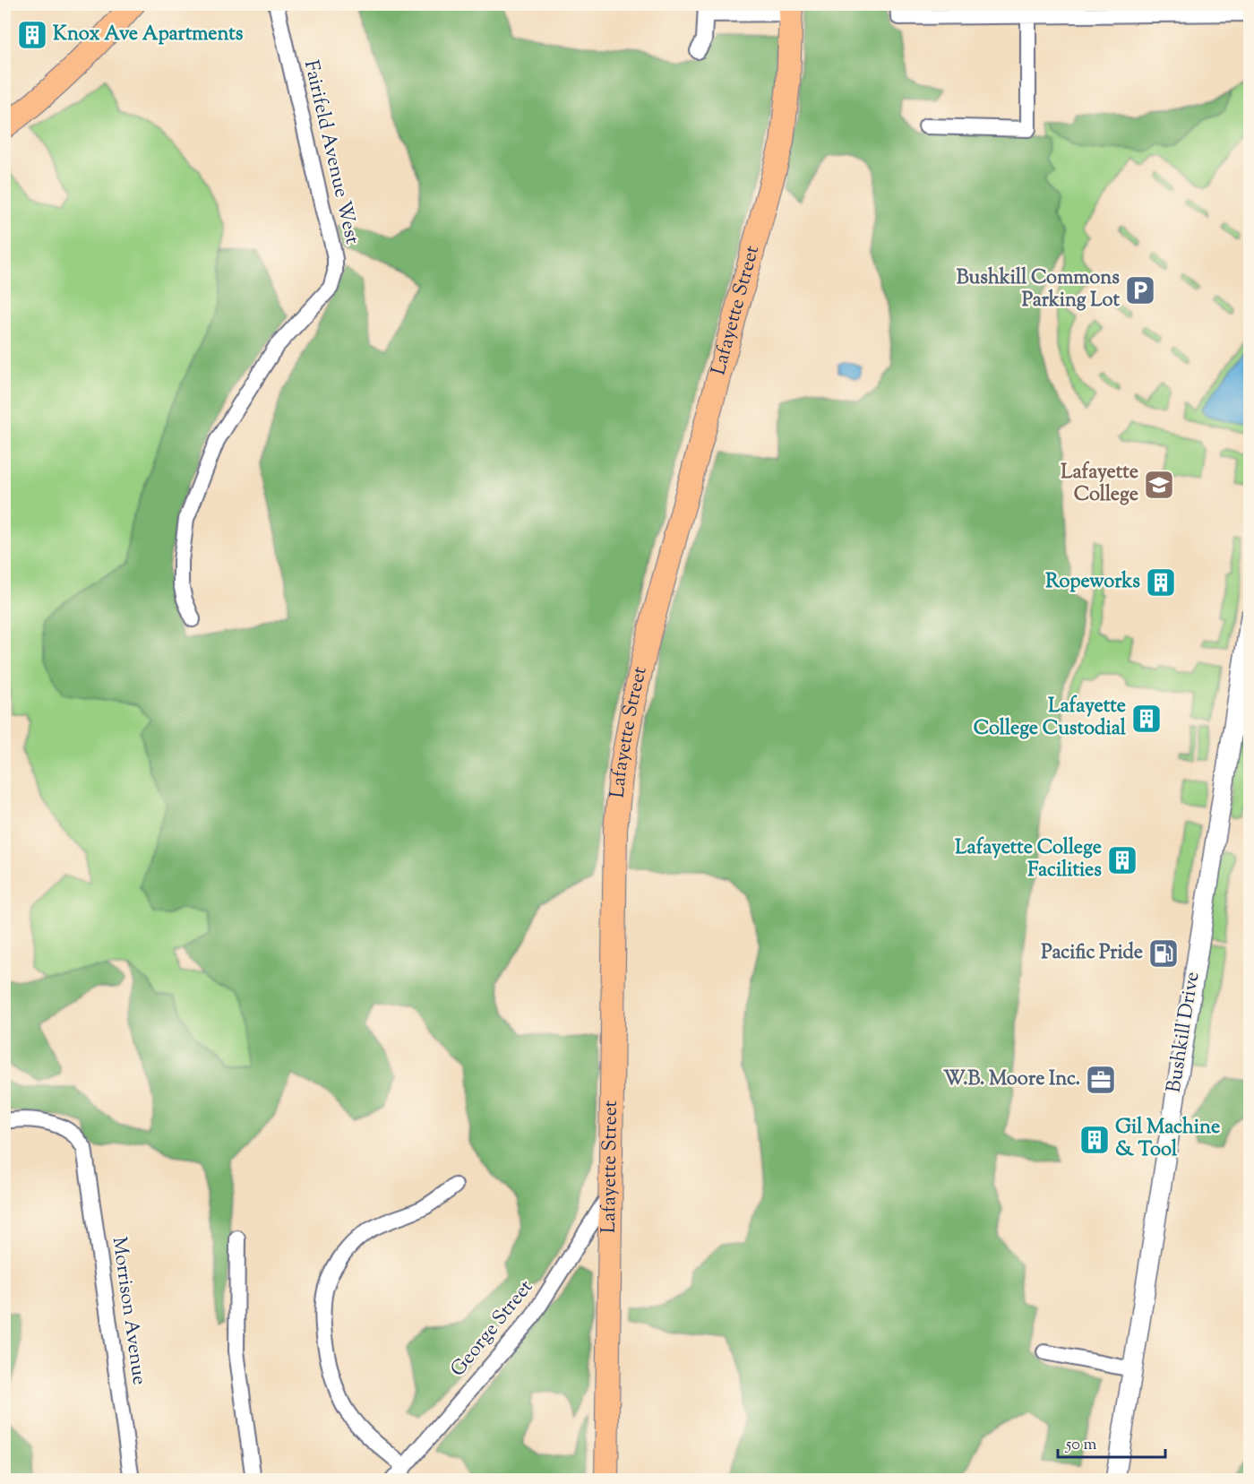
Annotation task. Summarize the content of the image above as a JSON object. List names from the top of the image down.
{
  "streets": {
    "main road": ["Lafayette Street"],
    "street": [
      "Fairifeld Avenue West",
      "Bushkill Drive",
      "Morrison Avenue",
      "George Street"
    ]
  },
  "crossings": [
    ["Lafayette Street", "George Street"]
  ],
  "places": {
    "building": [
      "Knox Ave Apartments",
      "Ropeworks",
      "Lafayette College Custodial",
      "Lafayette College Facilities",
      "Gil Machine & Tool"
    ],
    "parking": ["Bushkill Commons Parking Lot"],
    "school or university": ["Lafayette College"],
    "fuel station": ["Pacific Pride"],
    "office": ["W.B. Moore Inc."]
  },
  "scale_bar": "50 m"
}
